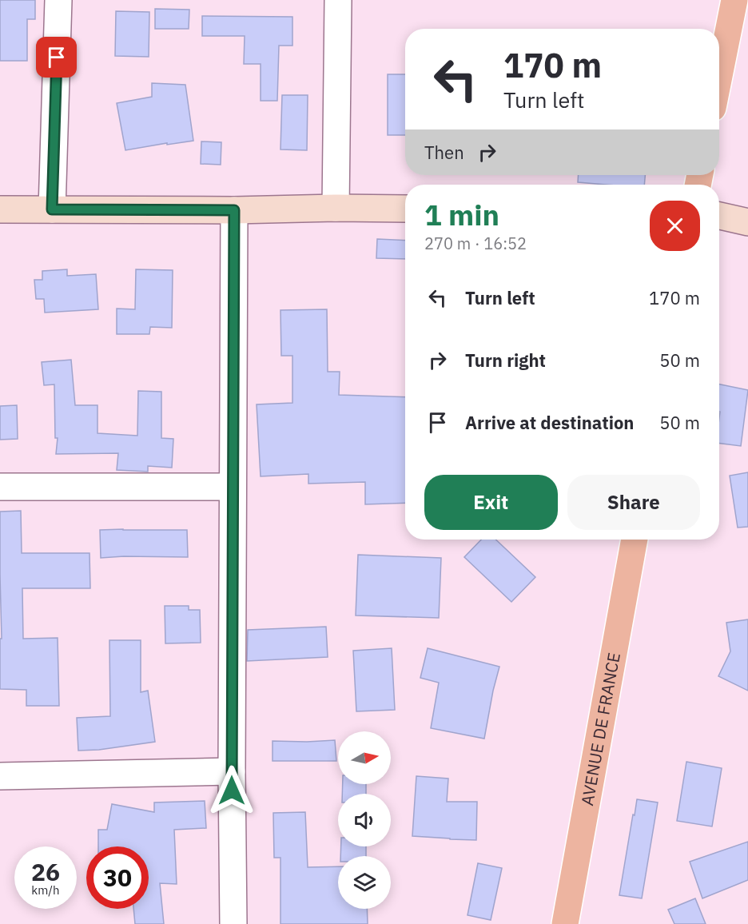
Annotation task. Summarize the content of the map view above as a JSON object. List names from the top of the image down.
{
  "streets": {
    "main road": ["AVENUE DE FRANCE"]
  },
  "north": "right",
  "page": {
    "turn": ["170 m", "Turn left"],
    "then": "Then",
    "heading": ["1 min", "270 m · 16:52"],
    "list": [
      {
        "name": "Turn left",
        "value": "170 m"
      },
      {
        "name": "Turn right",
        "value": "50 m"
      },
      {
        "name": "Arrive at destination",
        "value": "50 m"
      }
    ],
    "buttons": ["Exit", "Share"],
    "speed": "26 km/h",
    "limit": "30"
  }
}
